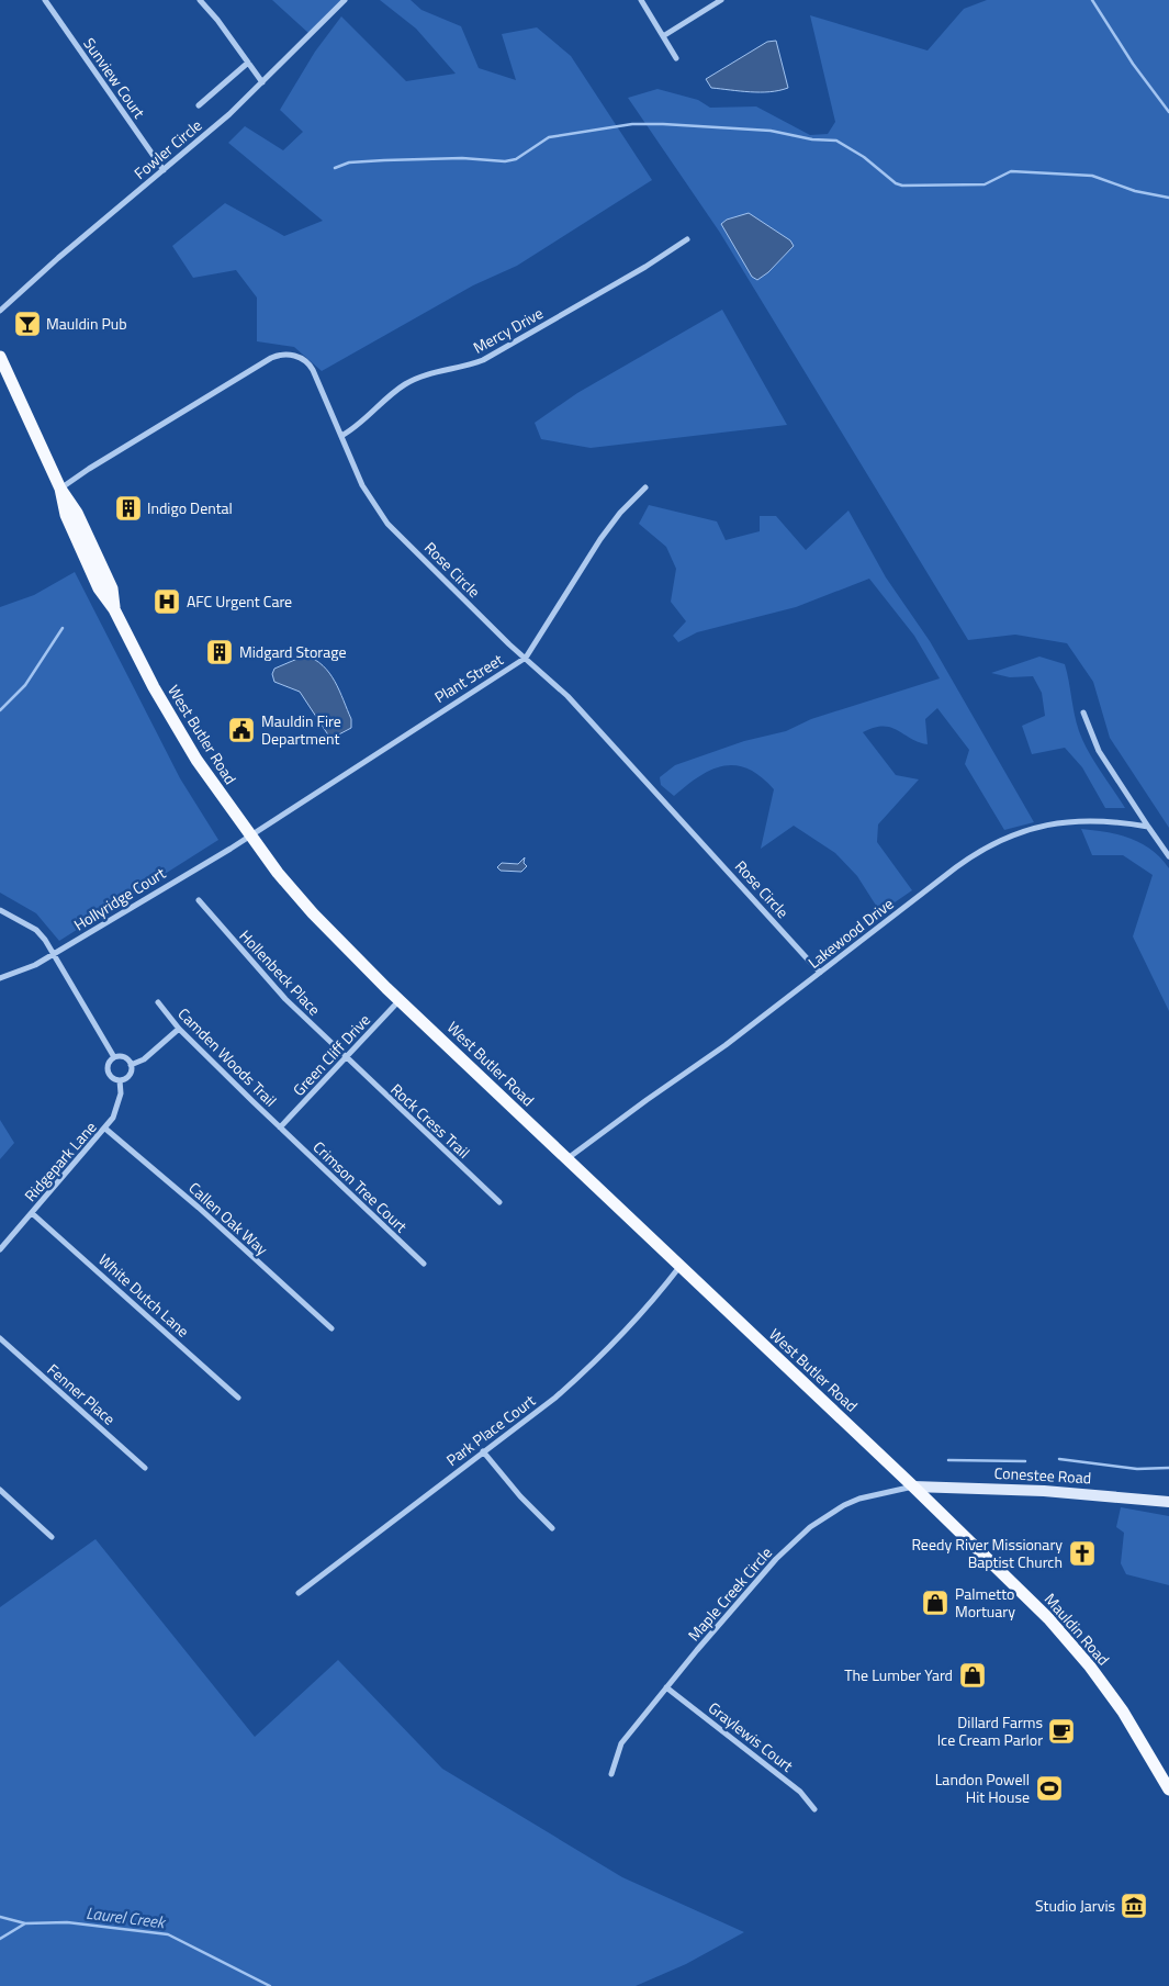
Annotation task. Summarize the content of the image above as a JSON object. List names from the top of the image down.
{
  "streets": {
    "main road": ["West Butler Road", "Conestee Road", "Mauldin Road"],
    "street": [
      "Sunview Court",
      "Fowler Circle",
      "Mercy Drive",
      "Rose Circle",
      "Plant Street",
      "Hollyridge Court",
      "Lakewood Drive",
      "Hollenbeck Place",
      "Green Cliff Drive",
      "Camden Woods Trail",
      "Rock Cress Trail",
      "Ridgepark Lane",
      "Crimson Tree Court",
      "Callen Oak Way",
      "White Dutch Lane",
      "Fenner Place",
      "Park Place Court",
      "Maple Creek Circle",
      "Graylewis Court"
    ]
  },
  "crossings": [
    ["Sunview Court", "Fowler Circle"],
    ["Mercy Drive", "Rose Circle"],
    ["Rose Circle", "Plant Street"],
    ["Rose Circle", "West Butler Road"],
    ["Rose Circle", "Lakewood Drive"],
    ["Plant Street", "West Butler Road"],
    ["Plant Street", "Hollyridge Court"],
    ["West Butler Road", "Hollyridge Court"],
    ["West Butler Road", "Lakewood Drive"],
    ["West Butler Road", "Green Cliff Drive"],
    ["West Butler Road", "Park Place Court"],
    ["West Butler Road", "Conestee Road"],
    ["West Butler Road", "Maple Creek Circle"],
    ["West Butler Road", "Mauldin Road"],
    ["Hollenbeck Place", "Green Cliff Drive"],
    ["Hollenbeck Place", "Rock Cress Trail"],
    ["Green Cliff Drive", "Camden Woods Trail"],
    ["Green Cliff Drive", "Rock Cress Trail"],
    ["Green Cliff Drive", "Crimson Tree Court"],
    ["Camden Woods Trail", "Crimson Tree Court"],
    ["Ridgepark Lane", "Callen Oak Way"],
    ["Ridgepark Lane", "White Dutch Lane"],
    ["Conestee Road", "Maple Creek Circle"],
    ["Conestee Road", "Mauldin Road"],
    ["Maple Creek Circle", "Mauldin Road"],
    ["Maple Creek Circle", "Graylewis Court"]
  ],
  "water": ["Laurel Creek"],
  "places": {
    "bar": ["Mauldin Pub"],
    "building": ["Indigo Dental", "Midgard Storage"],
    "hospital": ["AFC Urgent Care"],
    "public building": ["Mauldin Fire Department"],
    "church": ["Reedy River Missionary Baptist Church"],
    "shop": ["Palmetto Mortuary", "The Lumber Yard"],
    "cafe": ["Dillard Farms Ice Cream Parlor"],
    "sports": ["Landon Powell Hit House"],
    "museum": ["Studio Jarvis"]
  }
}
